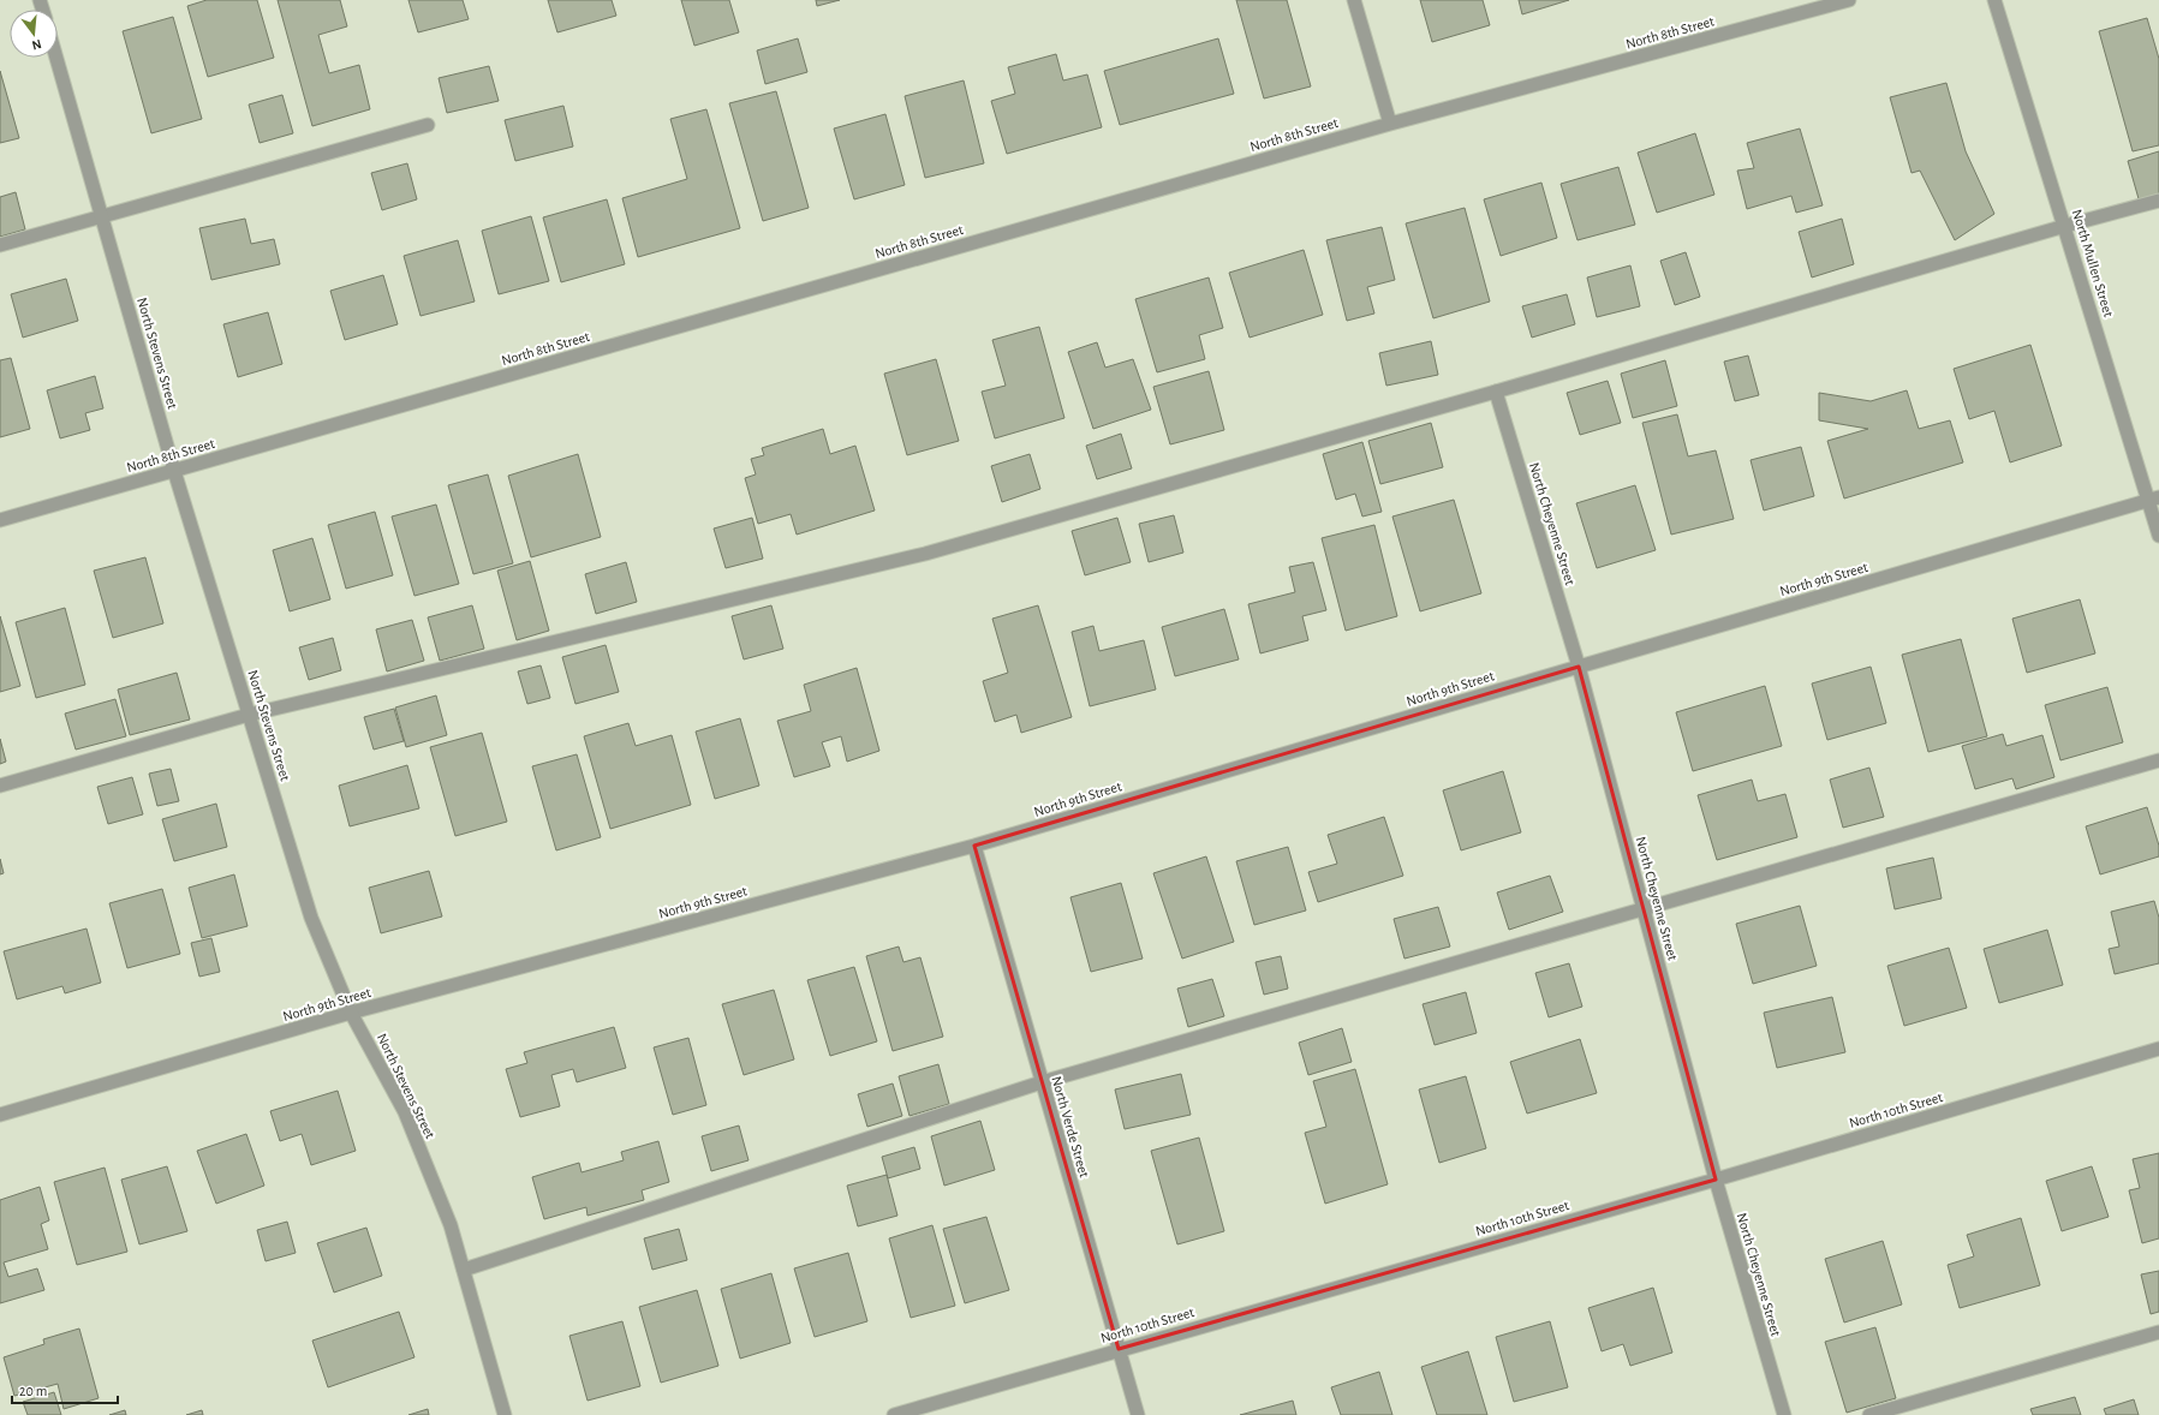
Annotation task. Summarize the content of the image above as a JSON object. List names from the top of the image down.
{
  "streets": {
    "street": [
      "North 8th Street",
      "North Mullen Street",
      "North Stevens Street",
      "North Cheyenne Street",
      "North 9th Street",
      "North 10th Street",
      "North Verde Street"
    ]
  },
  "crossings": [
    ["North 8th Street", "North Stevens Street"],
    ["North Mullen Street", "North 9th Street"],
    ["North Stevens Street", "North 9th Street"],
    ["North Cheyenne Street", "North 9th Street"],
    ["North Cheyenne Street", "North 10th Street"],
    ["North 9th Street", "North Verde Street"],
    ["North 10th Street", "North Verde Street"]
  ],
  "scale_bar": "20 m",
  "north": "bottom"
}
